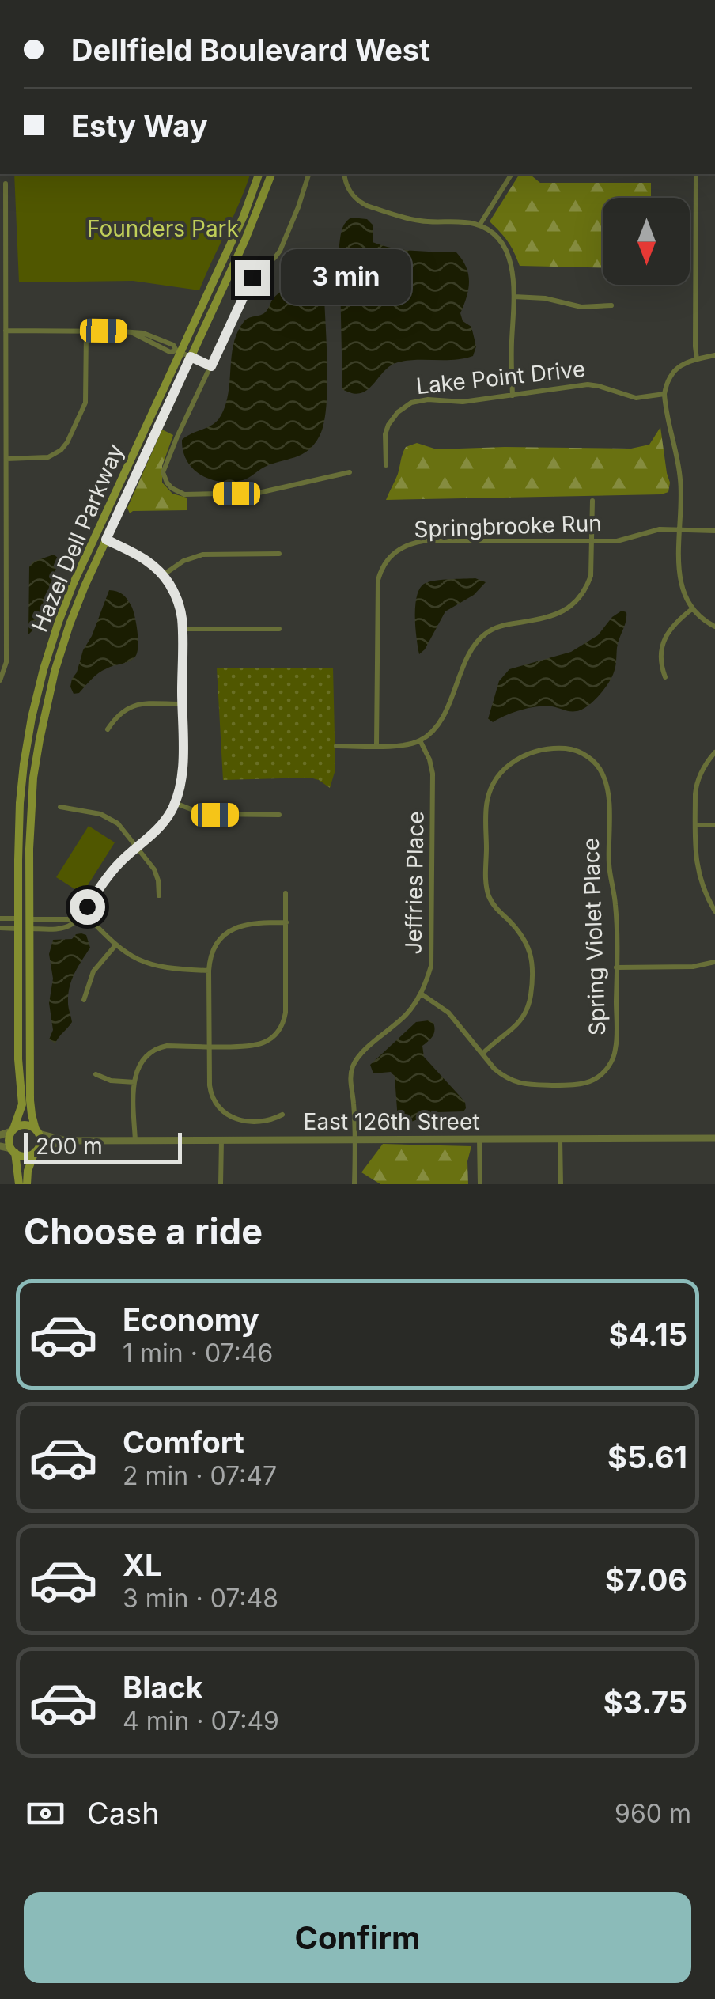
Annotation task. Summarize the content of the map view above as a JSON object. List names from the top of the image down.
{
  "streets": {
    "main road": ["Hazel Dell Parkway"],
    "street": [
      "Lake Point Drive",
      "Springbrooke Run",
      "Jeffries Place",
      "Spring Violet Place",
      "East 126th Street"
    ]
  },
  "crossings": [
    ["Hazel Dell Parkway", "East 126th Street"],
    ["Jeffries Place", "Spring Violet Place"],
    ["Jeffries Place", "East 126th Street"]
  ],
  "parks": ["Founders Park"],
  "scale_bar": "200 m",
  "north": "bottom",
  "page": {
    "banner": ["Dellfield Boulevard West", "Esty Way"],
    "bubble": "3 min",
    "scale": "200 m",
    "heading": "Choose a ride",
    "list": [
      {
        "name": "Economy",
        "note": "1 min · 07:46",
        "value": "$4.15"
      },
      {
        "name": "Comfort",
        "note": "2 min · 07:47",
        "value": "$5.61"
      },
      {
        "name": "XL",
        "note": "3 min · 07:48",
        "value": "$7.06"
      },
      {
        "name": "Black",
        "note": "4 min · 07:49",
        "value": "$3.75"
      }
    ],
    "pay": ["Cash", "960 m"],
    "buttons": "Confirm"
  }
}
